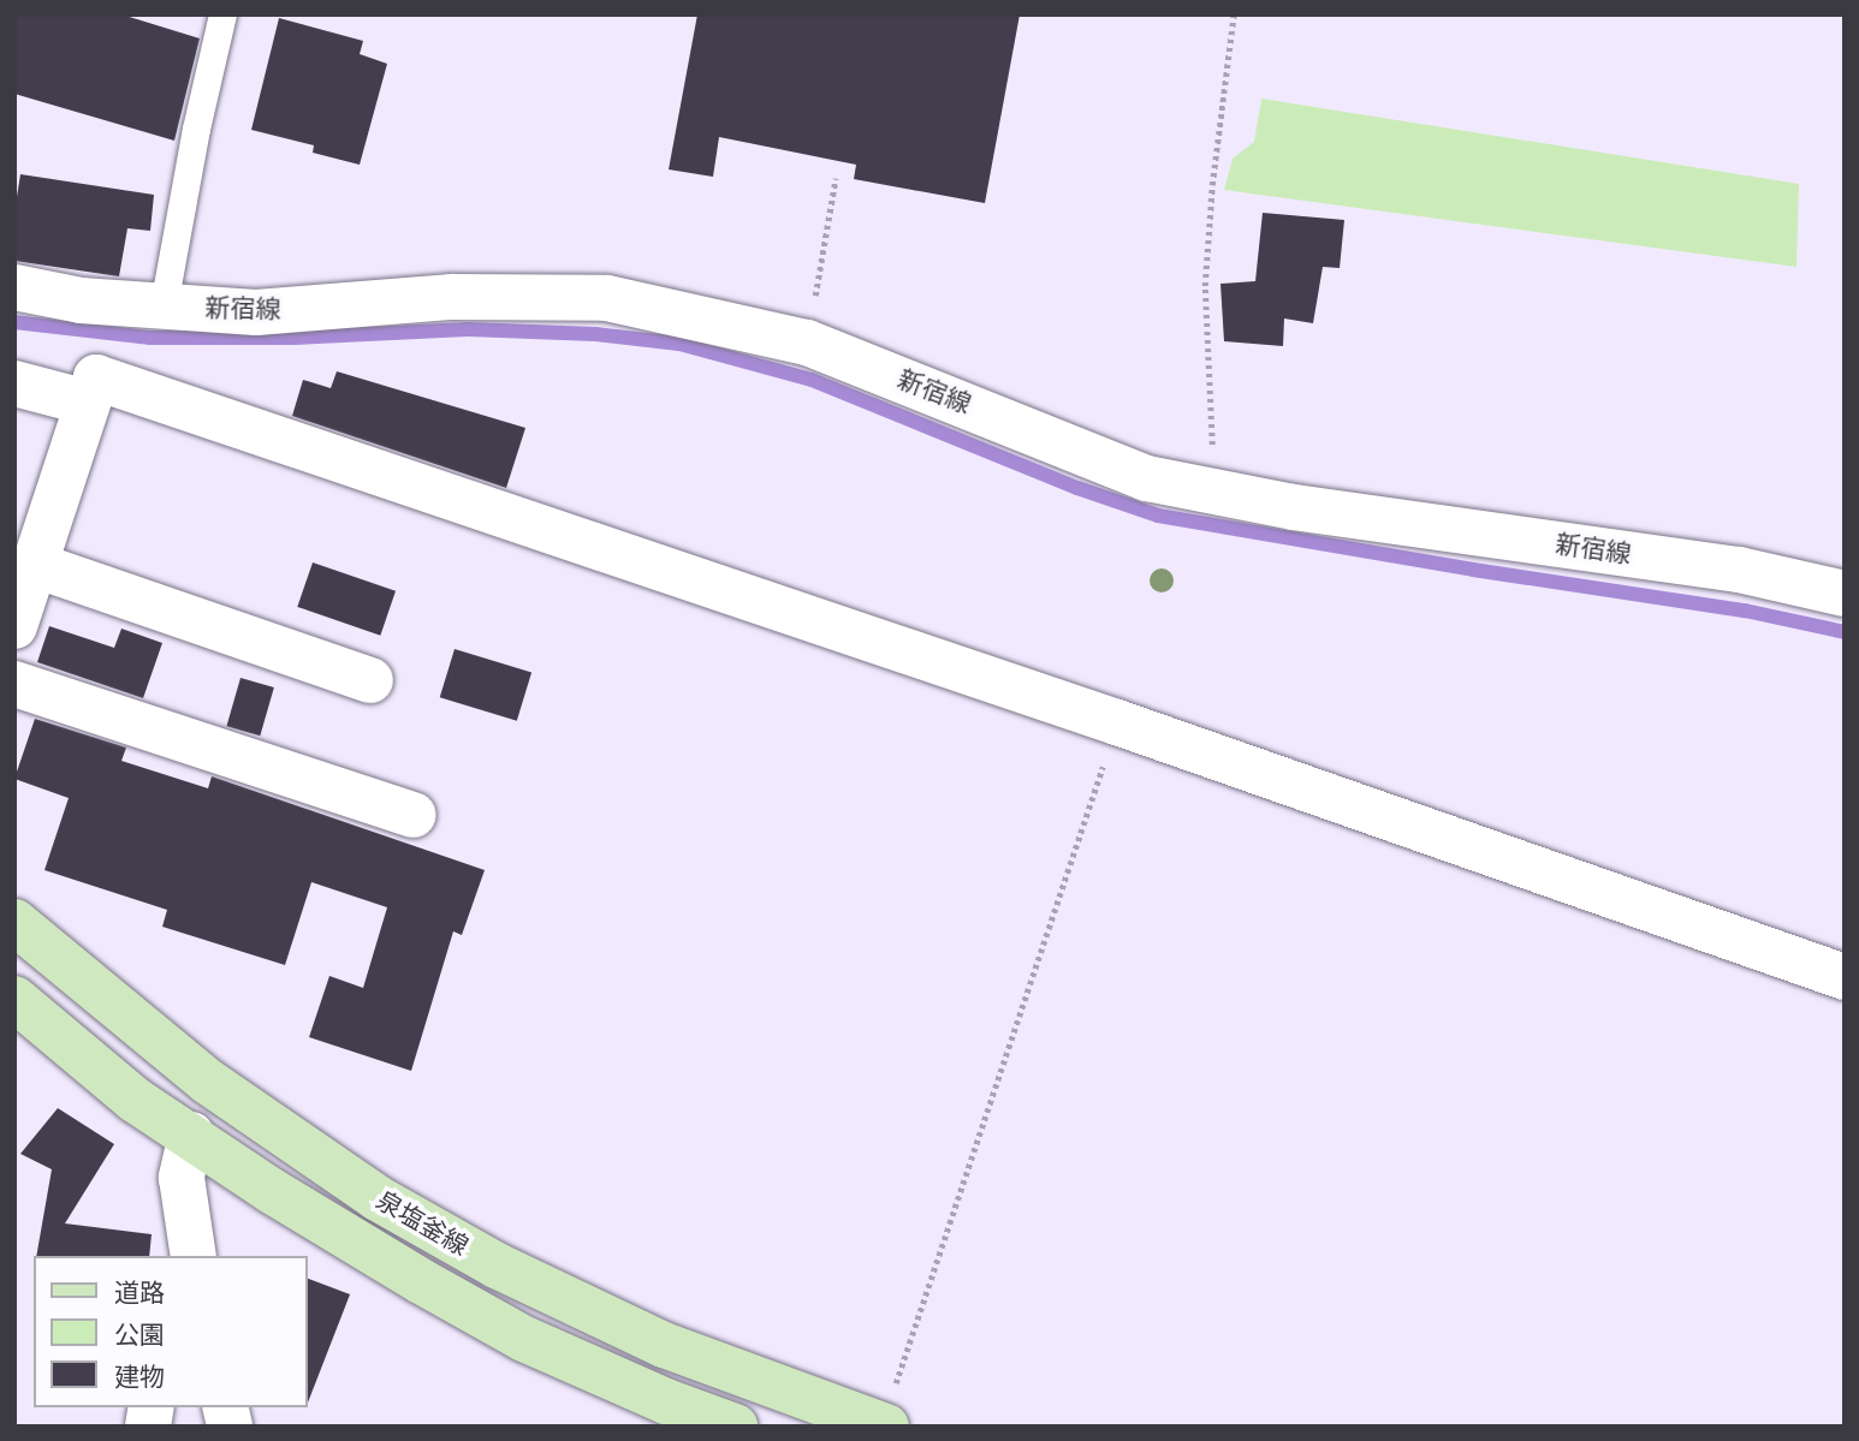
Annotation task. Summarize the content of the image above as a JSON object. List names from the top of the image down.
{
  "streets": {
    "main road": ["泉塩釜線"],
    "street": ["新宿線"]
  },
  "legend": ["道路", "公園", "建物"]
}
